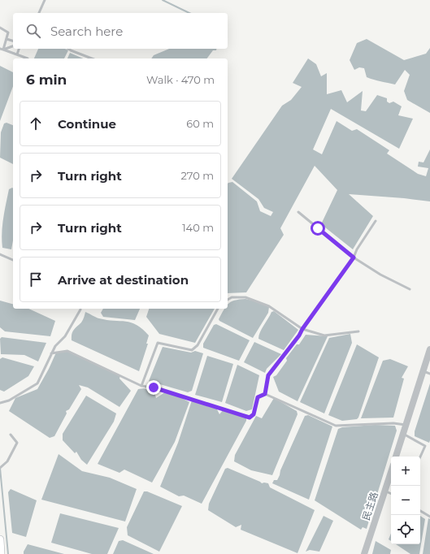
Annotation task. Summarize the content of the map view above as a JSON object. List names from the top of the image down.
{
  "streets": {
    "street": ["民主路"]
  },
  "page": {
    "search": "Search here",
    "heading": ["6 min", "Walk · 470 m"],
    "list": [
      ["Continue", "60 m"],
      ["Turn right", "270 m"],
      ["Turn right", "140 m"],
      "Arrive at destination"
    ],
    "map_buttons": ["+", "−"]
  }
}
